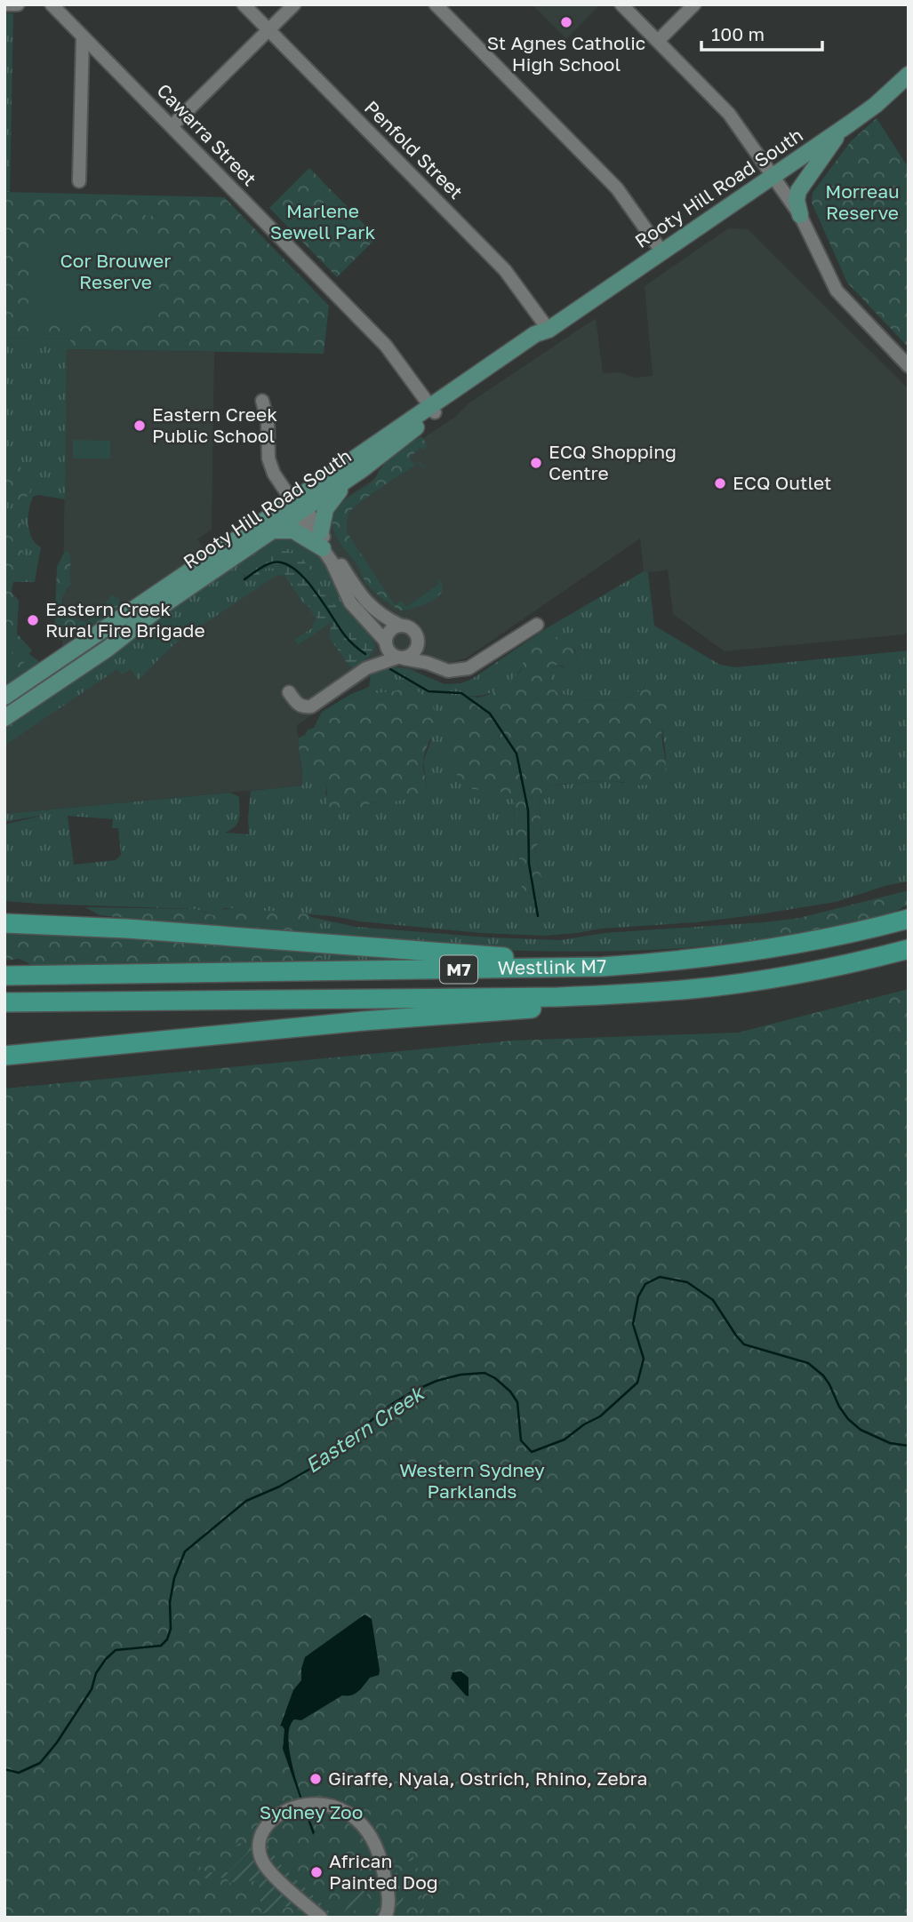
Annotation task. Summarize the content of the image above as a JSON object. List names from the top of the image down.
{
  "streets": {
    "highway": ["Westlink M7", "M7"],
    "main road": ["Rooty Hill Road South"],
    "street": ["Cawarra Street", "Penfold Street"]
  },
  "crossings": [
    ["Cawarra Street", "Rooty Hill Road South"],
    ["Penfold Street", "Rooty Hill Road South"],
    ["Westlink M7", "M7"]
  ],
  "water": ["Eastern Creek"],
  "parks": [
    "Morreau Reserve",
    "Marlene Sewell Park",
    "Cor Brouwer Reserve",
    "Western Sydney Parklands",
    "Sydney Zoo"
  ],
  "places": [
    "St Agnes Catholic High School",
    "Eastern Creek Public School",
    "ECQ Shopping Centre",
    "ECQ Outlet",
    "Eastern Creek Rural Fire Brigade",
    "Giraffe, Nyala, Ostrich, Rhino, Zebra",
    "African Painted Dog"
  ],
  "scale_bar": "100 m"
}
